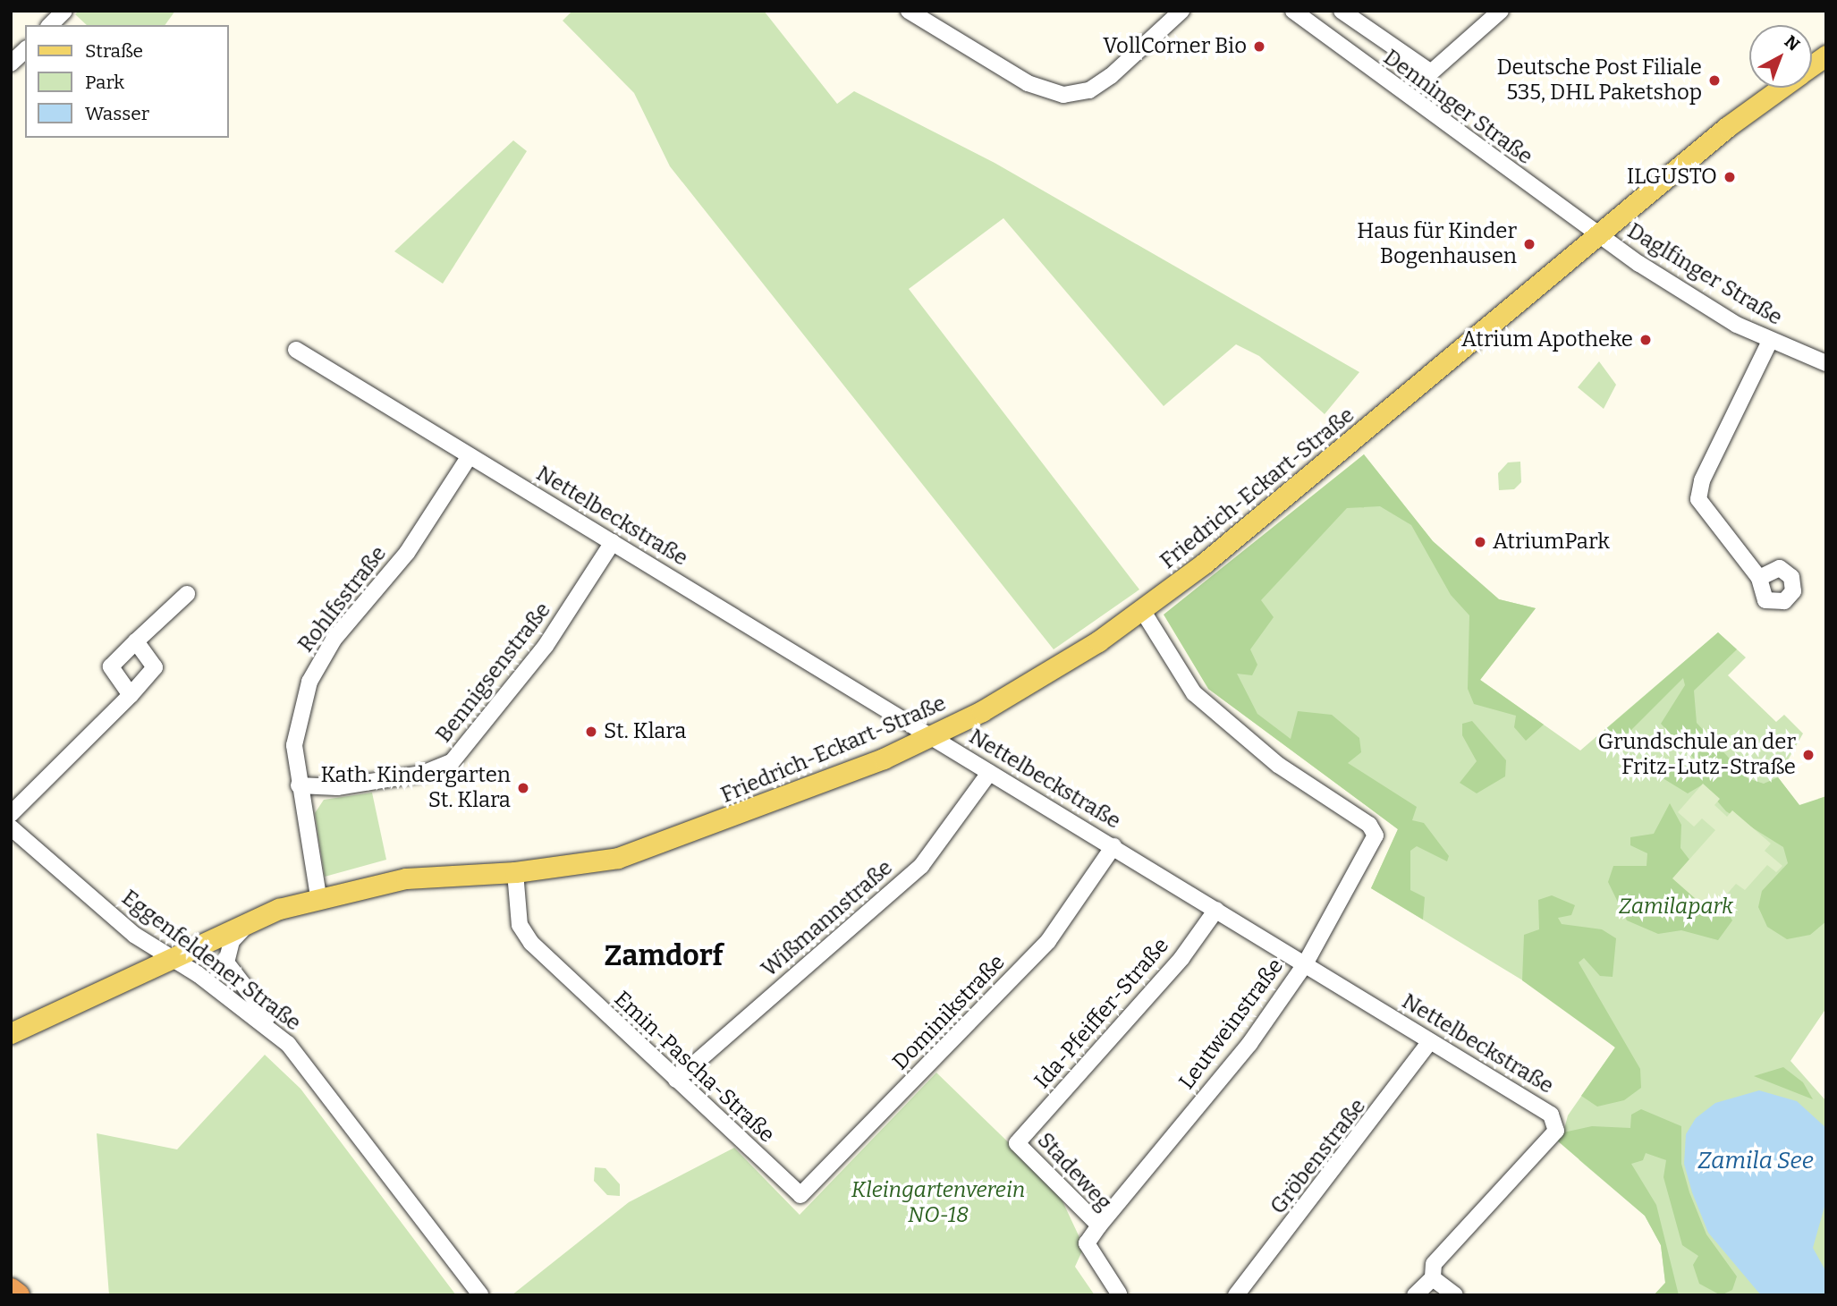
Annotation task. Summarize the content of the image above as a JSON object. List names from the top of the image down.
{
  "streets": {
    "main road": ["Friedrich-Eckart-Straße"],
    "street": [
      "Denninger Straße",
      "Daglfinger Straße",
      "Nettelbeckstraße",
      "Rohlfsstraße",
      "Bennigsenstraße",
      "Wißmannstraße",
      "Eggenfeldener Straße",
      "Dominikstraße",
      "Ida-Pfeiffer-Straße",
      "Leutweinstraße",
      "Emin-Pascha-Straße",
      "Gröbenstraße",
      "Stadeweg"
    ]
  },
  "crossings": [
    ["Denninger Straße", "Daglfinger Straße"],
    ["Denninger Straße", "Friedrich-Eckart-Straße"],
    ["Daglfinger Straße", "Friedrich-Eckart-Straße"],
    ["Friedrich-Eckart-Straße", "Nettelbeckstraße"],
    ["Friedrich-Eckart-Straße", "Rohlfsstraße"],
    ["Friedrich-Eckart-Straße", "Eggenfeldener Straße"],
    ["Friedrich-Eckart-Straße", "Leutweinstraße"],
    ["Friedrich-Eckart-Straße", "Emin-Pascha-Straße"],
    ["Nettelbeckstraße", "Rohlfsstraße"],
    ["Nettelbeckstraße", "Bennigsenstraße"],
    ["Nettelbeckstraße", "Wißmannstraße"],
    ["Nettelbeckstraße", "Dominikstraße"],
    ["Nettelbeckstraße", "Ida-Pfeiffer-Straße"],
    ["Nettelbeckstraße", "Leutweinstraße"],
    ["Nettelbeckstraße", "Gröbenstraße"],
    ["Rohlfsstraße", "Bennigsenstraße"],
    ["Wißmannstraße", "Emin-Pascha-Straße"],
    ["Dominikstraße", "Emin-Pascha-Straße"],
    ["Ida-Pfeiffer-Straße", "Stadeweg"],
    ["Leutweinstraße", "Stadeweg"]
  ],
  "districts": ["Zamdorf"],
  "water": ["Zamila See"],
  "parks": ["Zamilapark", "Kleingartenverein NO-18"],
  "places": [
    "VollCorner Bio",
    "Deutsche Post Filiale 535, DHL Paketshop",
    "ILGUSTO",
    "Haus für Kinder Bogenhausen",
    "Atrium Apotheke",
    "AtriumPark",
    "St. Klara",
    "Grundschule an der Fritz-Lutz-Straße",
    "Kath. Kindergarten St. Klara"
  ],
  "legend": ["Straße", "Park", "Wasser"],
  "north": "top right"
}
